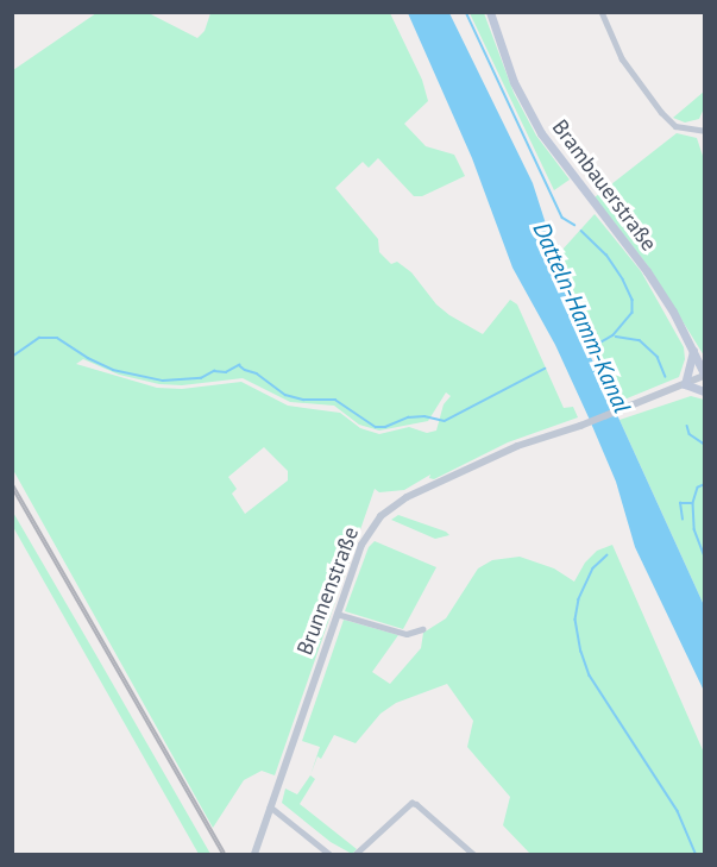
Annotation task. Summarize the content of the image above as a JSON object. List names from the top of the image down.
{
  "streets": {
    "main road": ["Brambauerstraße"],
    "street": ["Brunnenstraße"]
  },
  "crossings": [
    ["Brambauerstraße", "Brunnenstraße"]
  ],
  "water": ["Datteln-Hamm-Kanal"]
}
